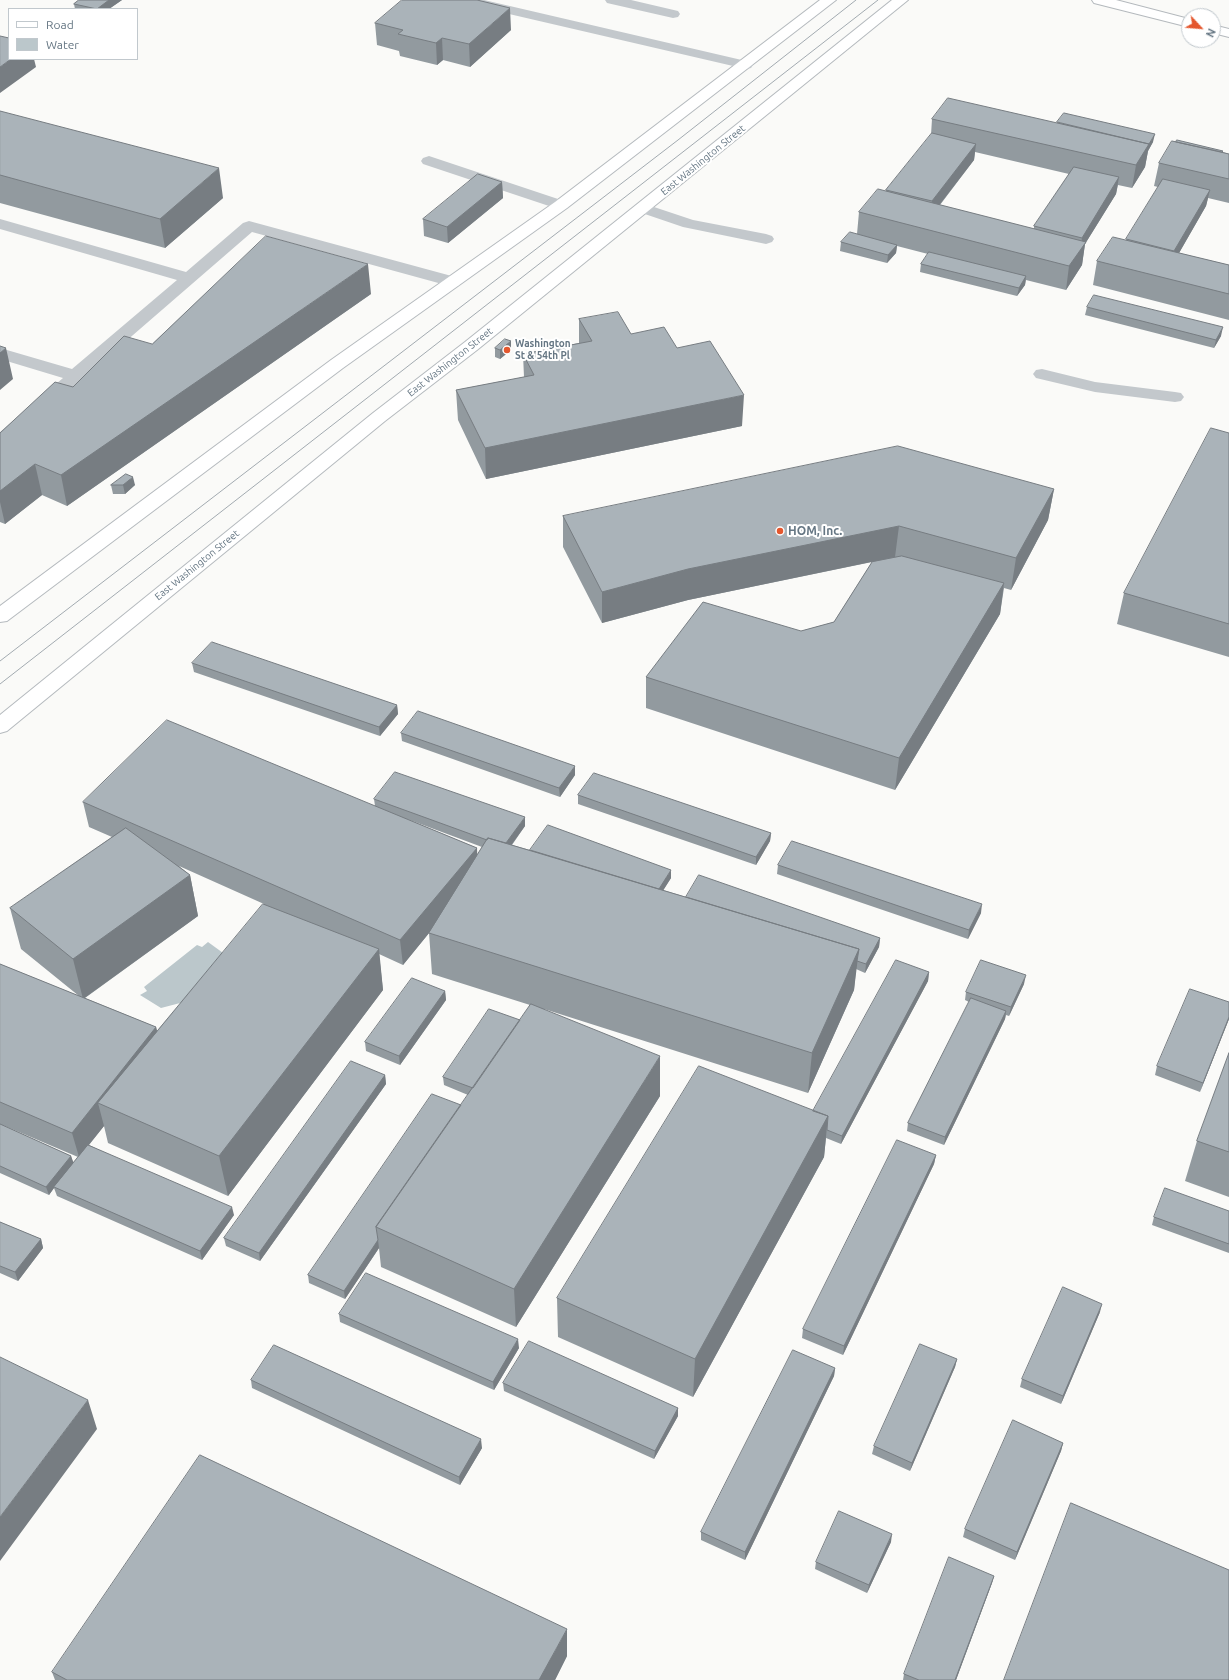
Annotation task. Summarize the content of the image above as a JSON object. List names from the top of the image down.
{
  "streets": {
    "main road": ["East Washington Street"]
  },
  "places": ["Washington St & 54th Pl", "HOM, Inc."],
  "legend": ["Road", "Water"],
  "north": "bottom right"
}
